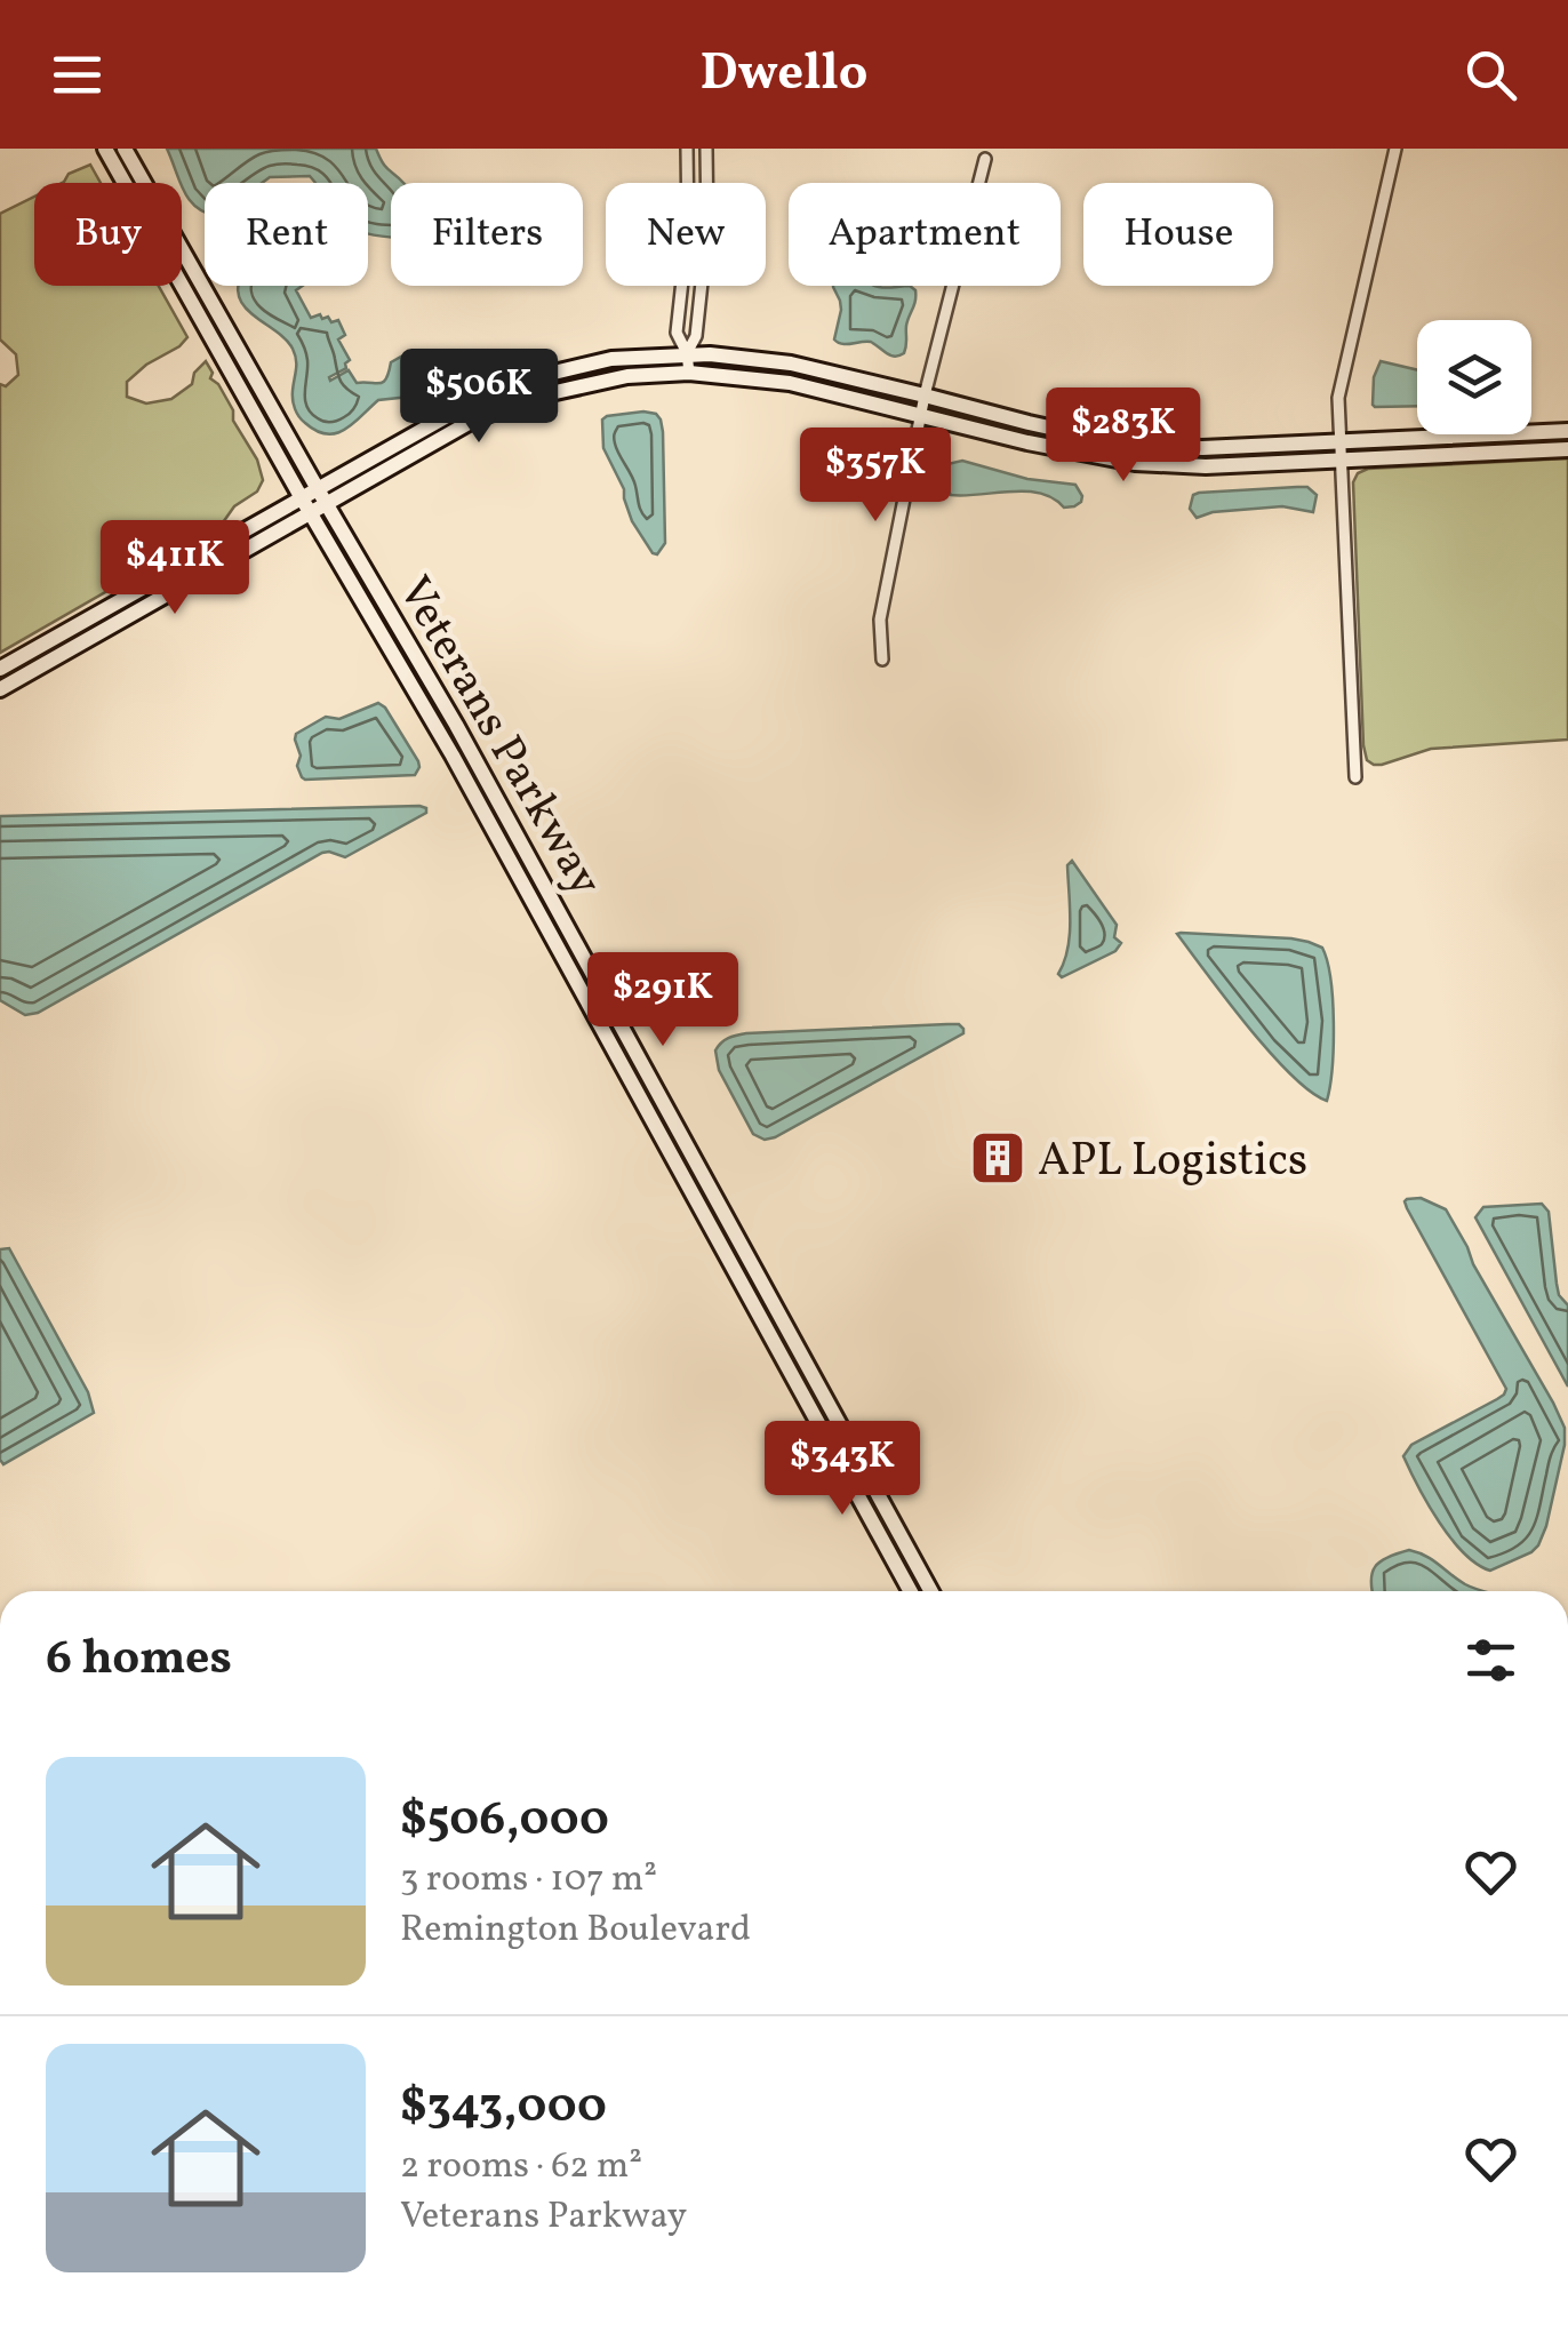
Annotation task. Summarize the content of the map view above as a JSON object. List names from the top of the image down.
{
  "streets": {
    "main road": ["Veterans Parkway"]
  },
  "places": {
    "building": ["APL Logistics"]
  },
  "page": {
    "header": "Dwello",
    "chip": [
      "Buy",
      "Rent",
      "Filters",
      "New",
      "Apartment",
      "House"
    ],
    "price": [
      "$506K",
      "$283K",
      "$357K",
      "$411K",
      "$291K",
      "$343K"
    ],
    "heading": "6 homes",
    "list": [
      {
        "name": "$506,000",
        "note": "3 rooms · 107 m² · Remington Boulevard"
      },
      {
        "name": "$343,000",
        "note": "2 rooms · 62 m² · Veterans Parkway"
      }
    ]
  }
}
